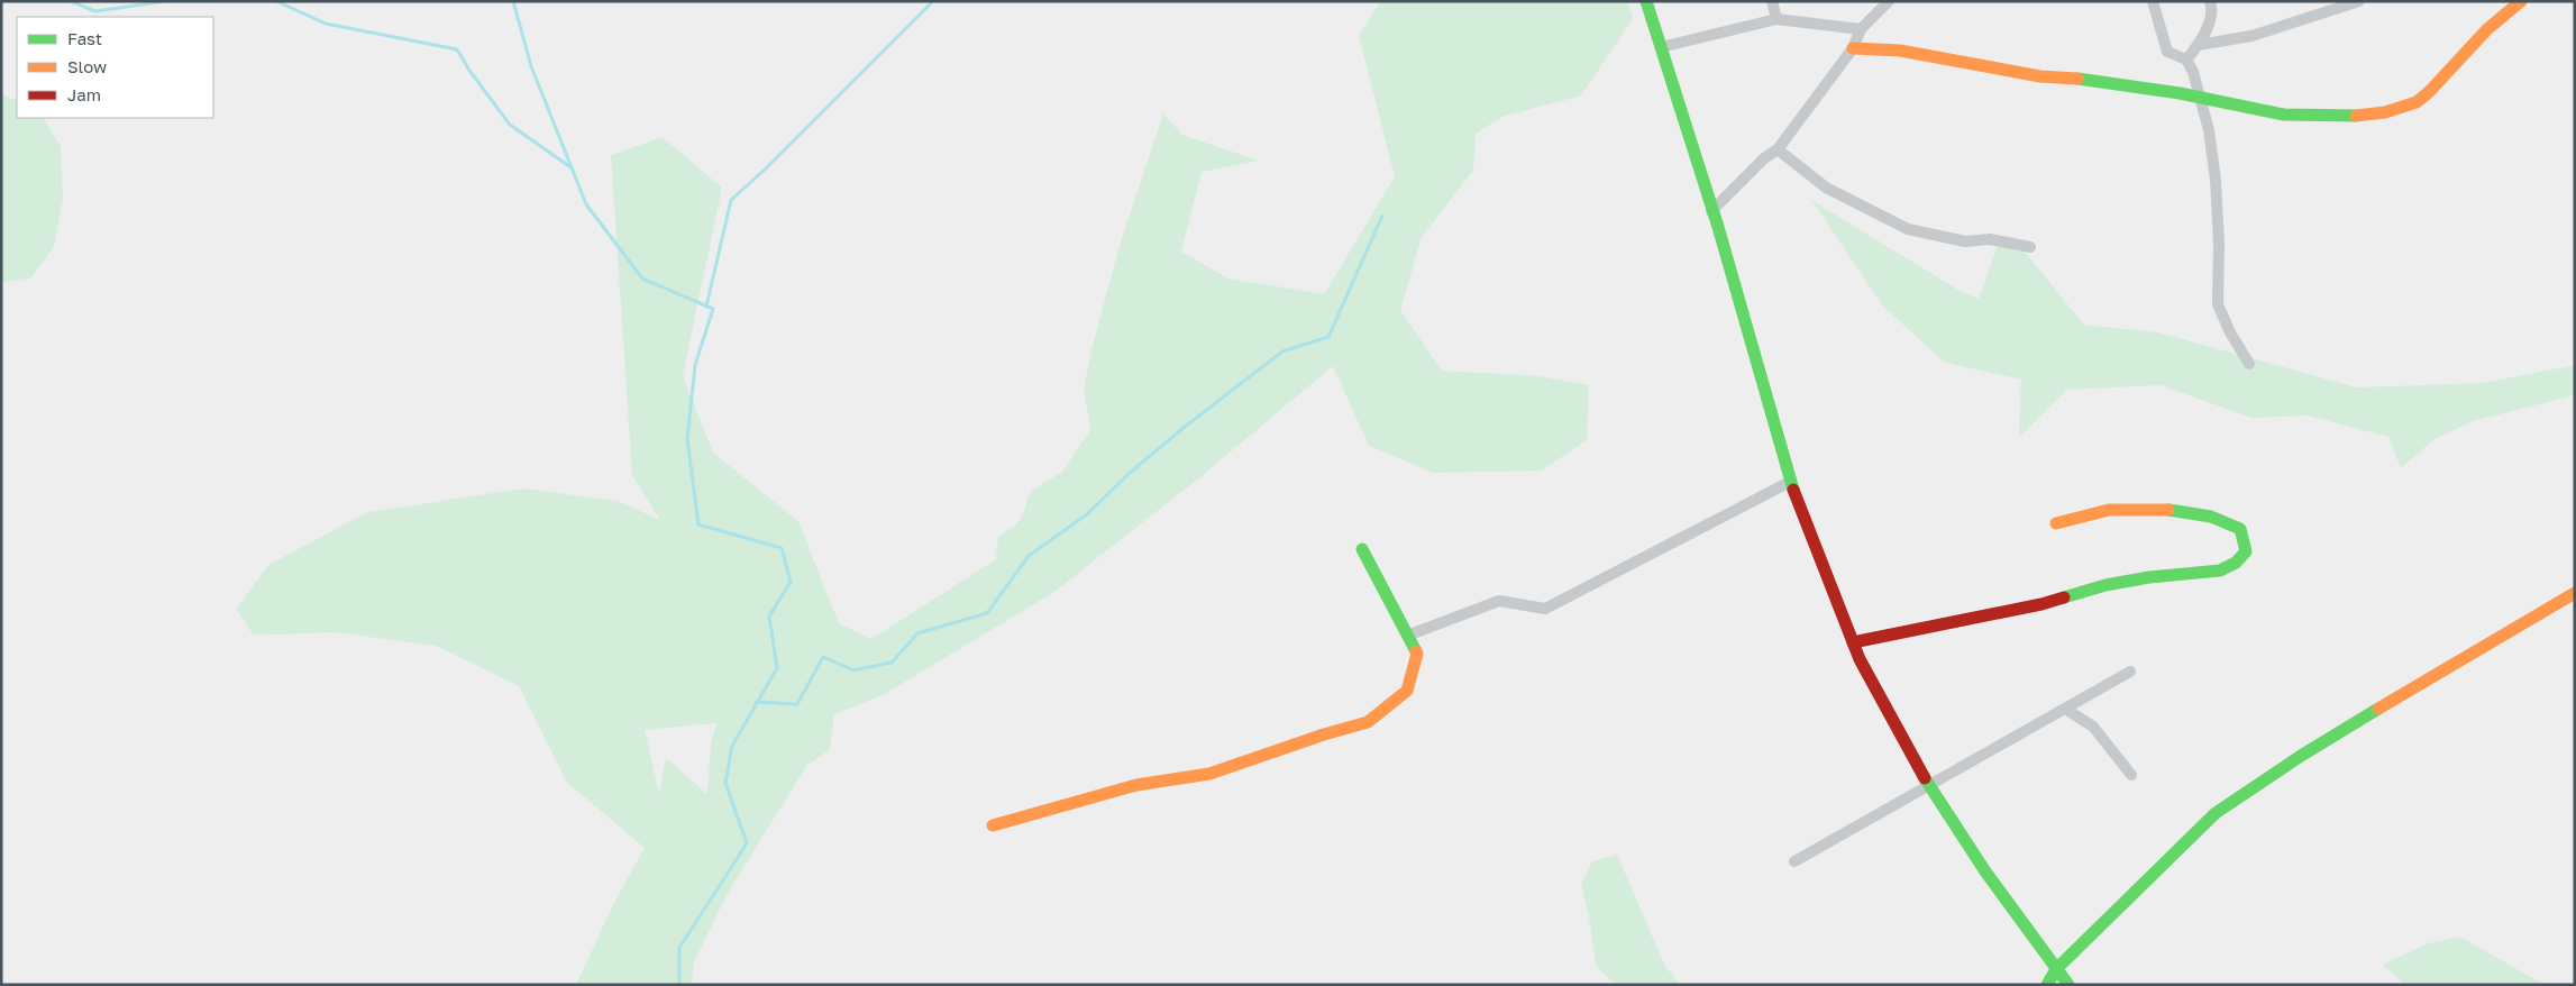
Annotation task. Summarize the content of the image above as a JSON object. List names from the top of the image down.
{
  "legend": ["Fast", "Slow", "Jam"]
}
